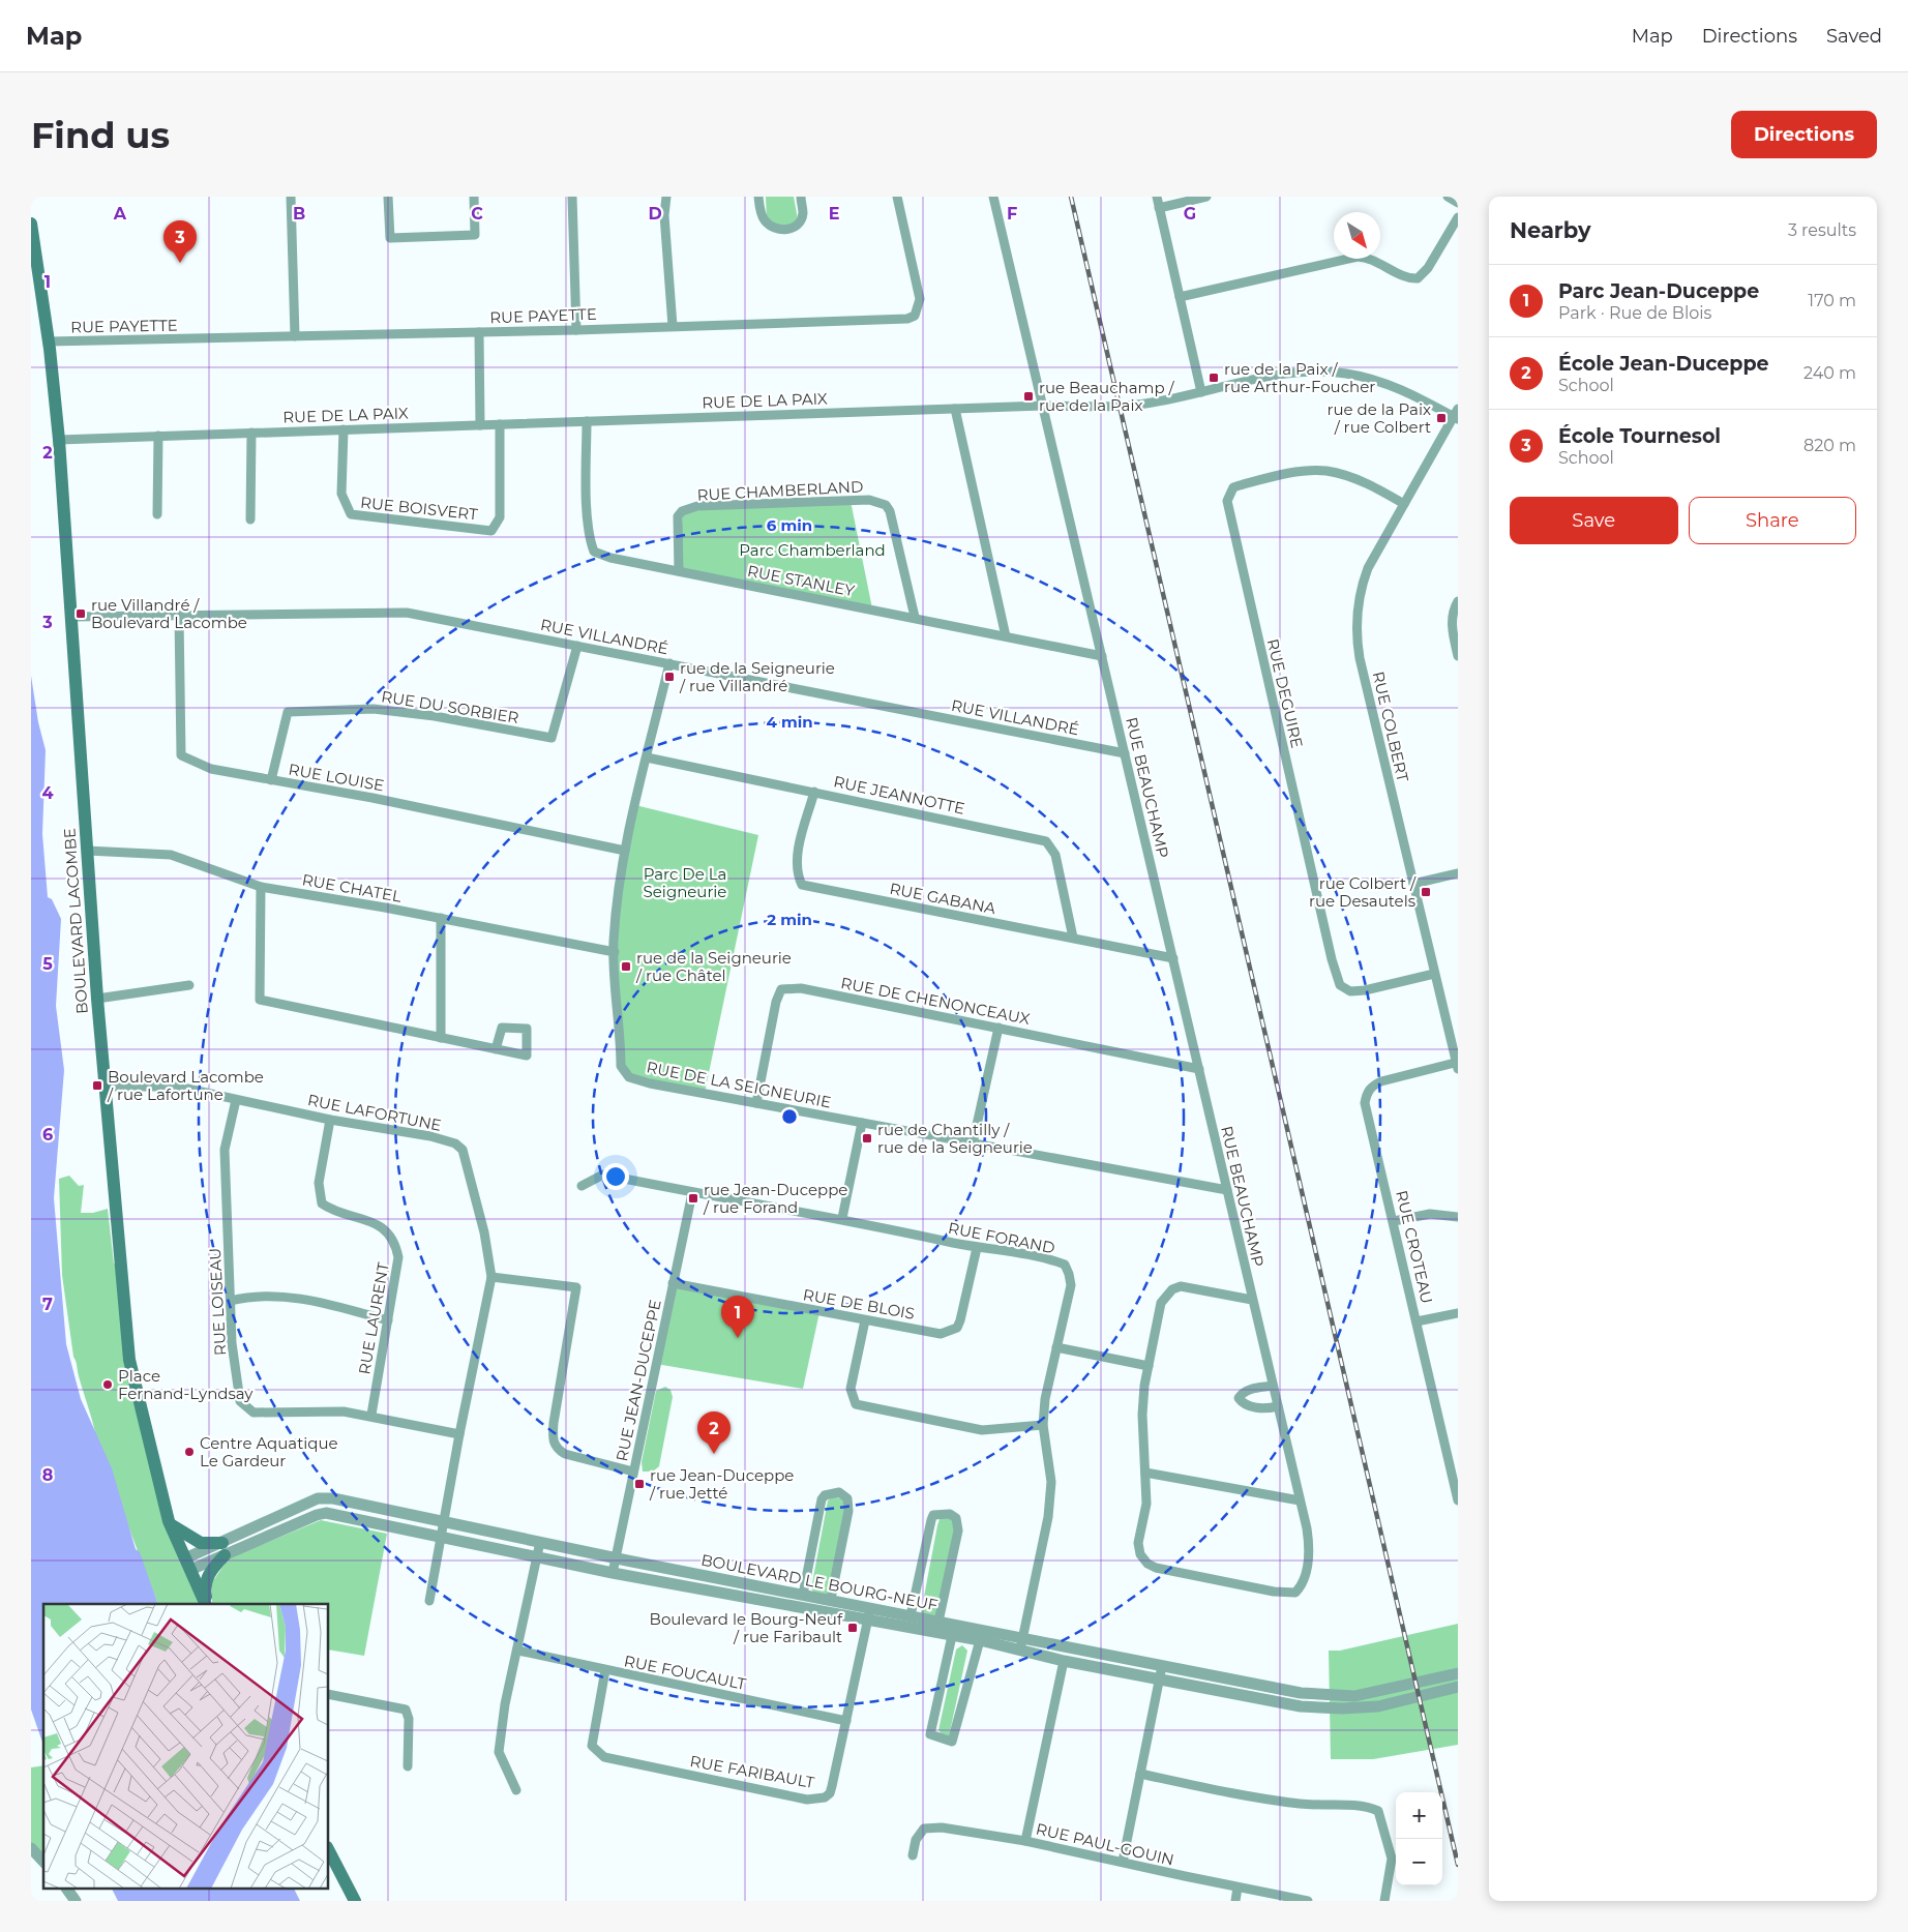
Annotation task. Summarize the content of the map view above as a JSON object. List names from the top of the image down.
{
  "streets": {
    "main road": ["BOULEVARD LACOMBE"],
    "street": [
      "RUE PAYETTE",
      "RUE DE LA PAIX",
      "RUE CHAMBERLAND",
      "RUE BOISVERT",
      "RUE STANLEY",
      "RUE VILLANDRÉ",
      "RUE DEGUIRE",
      "RUE DU SORBIER",
      "RUE COLBERT",
      "RUE LOUISE",
      "RUE BEAUCHAMP",
      "RUE JEANNOTTE",
      "RUE CHATEL",
      "RUE GABANA",
      "RUE DE CHENONCEAUX",
      "RUE DE LA SEIGNEURIE",
      "RUE LAFORTUNE",
      "RUE FORAND",
      "RUE CROTEAU",
      "RUE LOISEAU",
      "RUE DE BLOIS",
      "RUE LAURENT",
      "RUE JEAN-DUCEPPE",
      "BOULEVARD LE BOURG-NEUF",
      "RUE FOUCAULT",
      "RUE FARIBAULT",
      "RUE PAUL-GOUIN"
    ]
  },
  "crossings": [
    ["RUE PAYETTE", "BOULEVARD LACOMBE"],
    ["RUE DE LA PAIX", "RUE BOISVERT"],
    ["RUE DE LA PAIX", "RUE STANLEY"],
    ["RUE DE LA PAIX", "RUE COLBERT"],
    ["RUE DE LA PAIX", "RUE BEAUCHAMP"],
    ["RUE DE LA PAIX", "BOULEVARD LACOMBE"],
    ["RUE CHAMBERLAND", "RUE STANLEY"],
    ["RUE STANLEY", "RUE BEAUCHAMP"],
    ["RUE VILLANDRÉ", "RUE DU SORBIER"],
    ["RUE VILLANDRÉ", "RUE LOUISE"],
    ["RUE VILLANDRÉ", "RUE BEAUCHAMP"],
    ["RUE VILLANDRÉ", "BOULEVARD LACOMBE"],
    ["RUE VILLANDRÉ", "RUE DE LA SEIGNEURIE"],
    ["RUE DEGUIRE", "RUE COLBERT"],
    ["RUE DU SORBIER", "RUE LOUISE"],
    ["RUE COLBERT", "RUE CROTEAU"],
    ["RUE LOUISE", "RUE DE LA SEIGNEURIE"],
    ["RUE BEAUCHAMP", "RUE GABANA"],
    ["RUE BEAUCHAMP", "RUE DE CHENONCEAUX"],
    ["RUE BEAUCHAMP", "RUE DE LA SEIGNEURIE"],
    ["RUE JEANNOTTE", "RUE GABANA"],
    ["RUE JEANNOTTE", "RUE DE LA SEIGNEURIE"],
    ["RUE CHATEL", "BOULEVARD LACOMBE"],
    ["RUE CHATEL", "RUE DE LA SEIGNEURIE"],
    ["BOULEVARD LACOMBE", "RUE LAFORTUNE"],
    ["BOULEVARD LACOMBE", "BOULEVARD LE BOURG-NEUF"],
    ["RUE DE CHENONCEAUX", "RUE DE LA SEIGNEURIE"],
    ["RUE LAFORTUNE", "RUE LOISEAU"],
    ["RUE LAFORTUNE", "RUE LAURENT"],
    ["RUE LAFORTUNE", "BOULEVARD LE BOURG-NEUF"],
    ["RUE FORAND", "RUE DE BLOIS"],
    ["RUE FORAND", "RUE JEAN-DUCEPPE"],
    ["RUE FORAND", "BOULEVARD LE BOURG-NEUF"],
    ["RUE LOISEAU", "RUE LAURENT"],
    ["RUE DE BLOIS", "RUE JEAN-DUCEPPE"],
    ["RUE JEAN-DUCEPPE", "BOULEVARD LE BOURG-NEUF"],
    ["BOULEVARD LE BOURG-NEUF", "RUE FARIBAULT"],
    ["RUE FOUCAULT", "RUE FARIBAULT"]
  ],
  "parks": ["Parc Chamberland", "Parc De La Seigneurie"],
  "places": {
    "transit": [
      "rue de la Paix / rue Arthur-Foucher",
      "rue Beauchamp / rue de la Paix",
      "rue de la Paix / rue Colbert",
      "rue Villandré / Boulevard Lacombe",
      "rue de la Seigneurie / rue Villandré",
      "rue Colbert / rue Desautels",
      "rue de la Seigneurie / rue Châtel",
      "Boulevard Lacombe / rue Lafortune",
      "rue de Chantilly / rue de la Seigneurie",
      "rue Jean-Duceppe / rue Forand",
      "rue Jean-Duceppe / rue Jetté",
      "Boulevard le Bourg-Neuf / rue Faribault"
    ],
    "other": ["Place Fernand-Lyndsay", "Centre Aquatique Le Gardeur"]
  },
  "north": "bottom right",
  "page": {
    "header": "Map",
    "nav": ["Map", "Directions", "Saved"],
    "buttons": [
      "Directions",
      ["Save", "Share"]
    ],
    "title": "Find us",
    "heading": ["Nearby", "3 results"],
    "pins": ["3", "1", "2"],
    "list": [
      {
        "mark": "1",
        "name": "Parc Jean-Duceppe",
        "note": "Park · Rue de Blois",
        "value": "170 m"
      },
      {
        "mark": "2",
        "name": "École Jean-Duceppe",
        "note": "School",
        "value": "240 m"
      },
      {
        "mark": "3",
        "name": "École Tournesol",
        "note": "School",
        "value": "820 m"
      }
    ],
    "map_buttons": ["+", "−"]
  },
  "grid": {
    "columns": [
      "A",
      "B",
      "C",
      "D",
      "E",
      "F",
      "G"
    ],
    "rows": [
      "1",
      "2",
      "3",
      "4",
      "5",
      "6",
      "7",
      "8"
    ]
  },
  "rings": ["6 min", "4 min", "2 min"]
}
